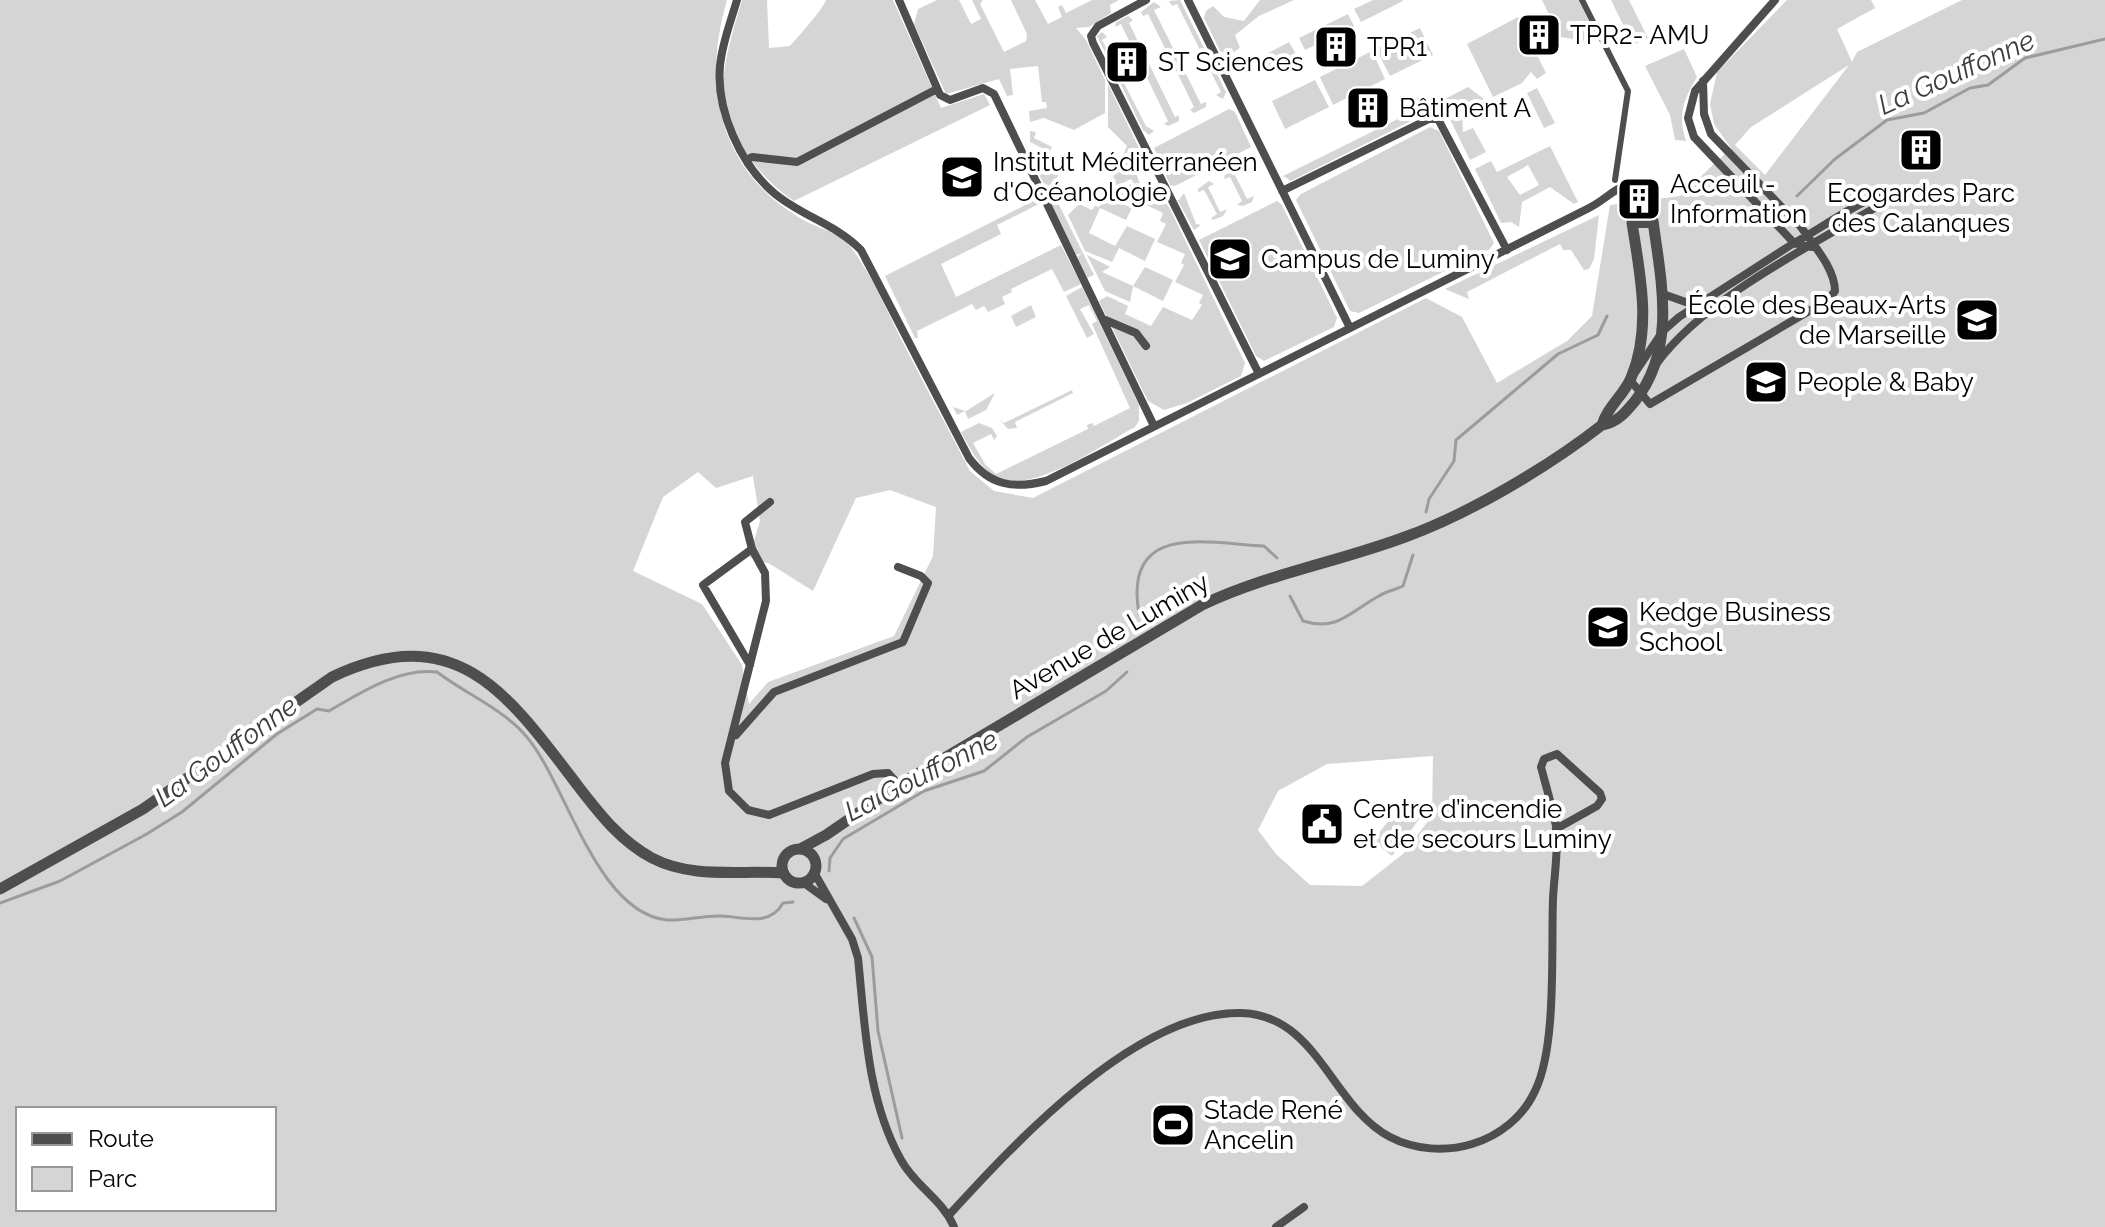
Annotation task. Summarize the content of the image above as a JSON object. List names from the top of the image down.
{
  "streets": {
    "street": ["Avenue de Luminy"]
  },
  "water": ["La Gouffonne"],
  "places": {
    "building": [
      "TPR2- AMU",
      "TPR1",
      "ST Sciences",
      "Bâtiment A",
      "Ecogardes Parc des Calanques",
      "Acceuil - Information"
    ],
    "school or university": [
      "Institut Méditerranéen d'Océanologie",
      "Campus de Luminy",
      "École des Beaux-Arts de Marseille",
      "People & Baby",
      "Kedge Business School"
    ],
    "public building": ["Centre d’incendie et de secours Luminy"],
    "sports": ["Stade René Ancelin"]
  },
  "legend": ["Route", "Parc"]
}
